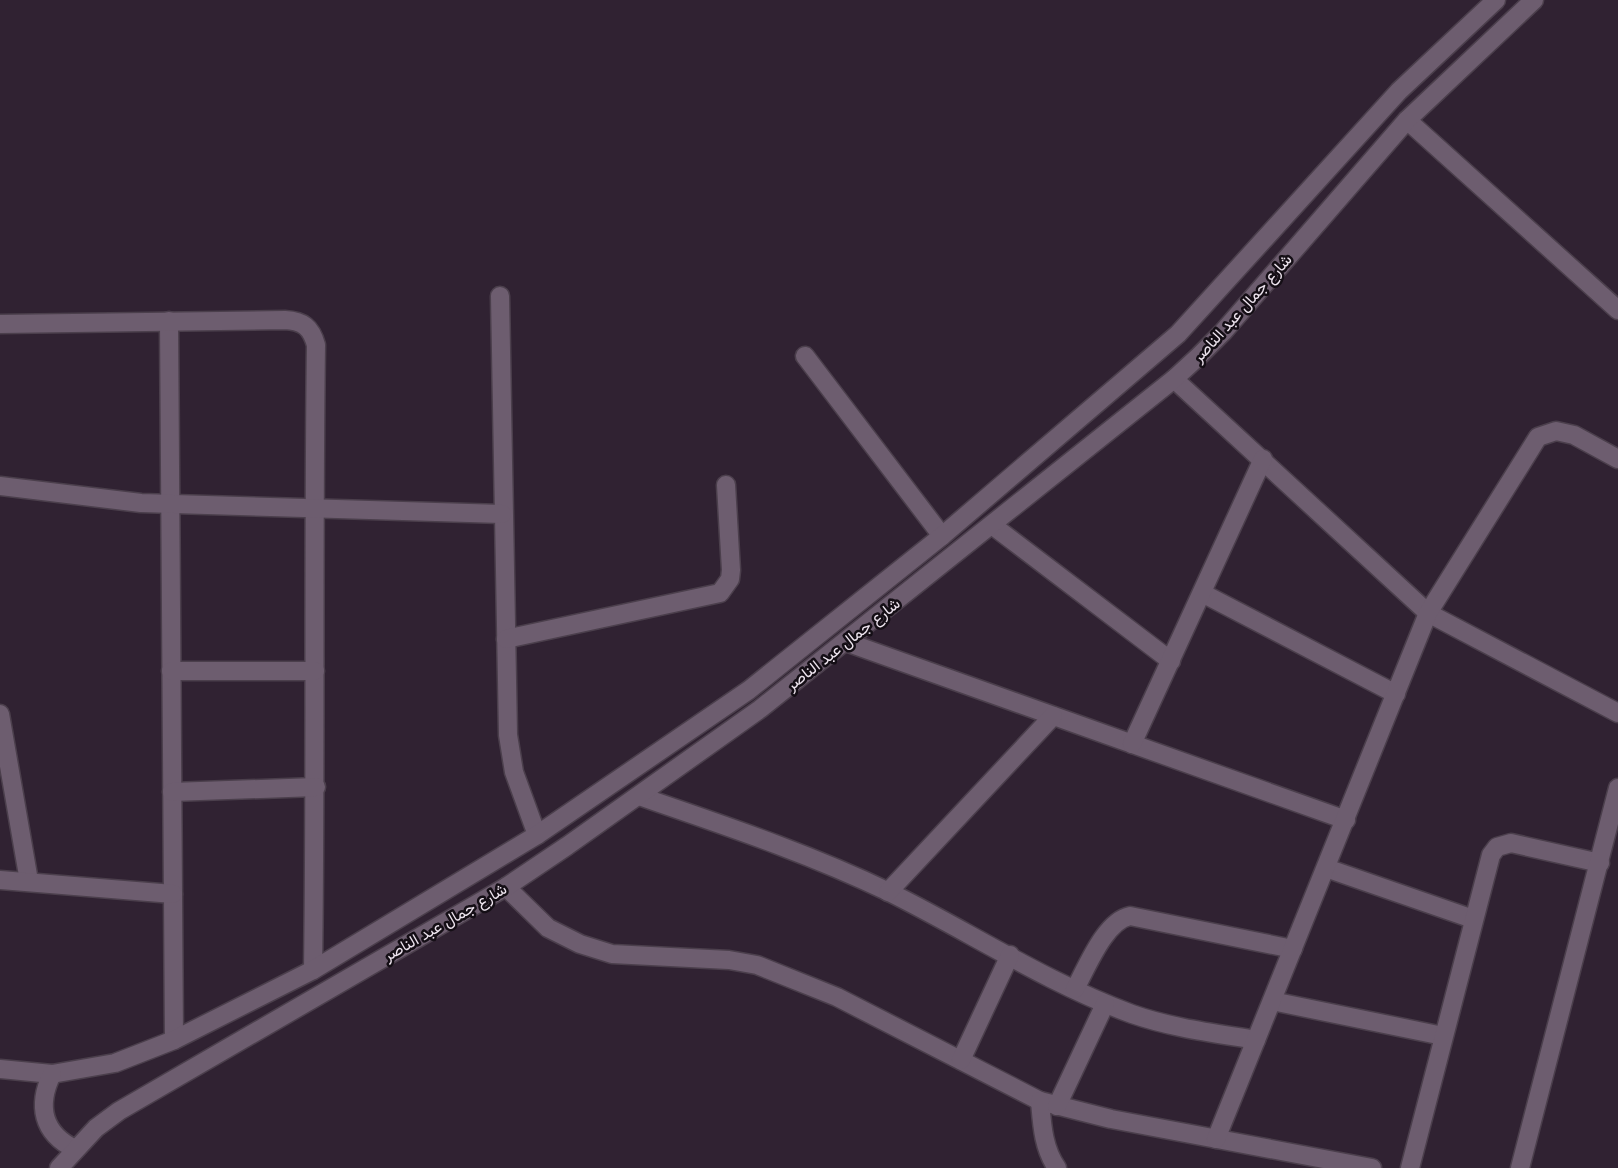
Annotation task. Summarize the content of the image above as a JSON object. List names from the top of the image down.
{
  "streets": {
    "street": ["شارع جمال عبد الناصر"]
  }
}
